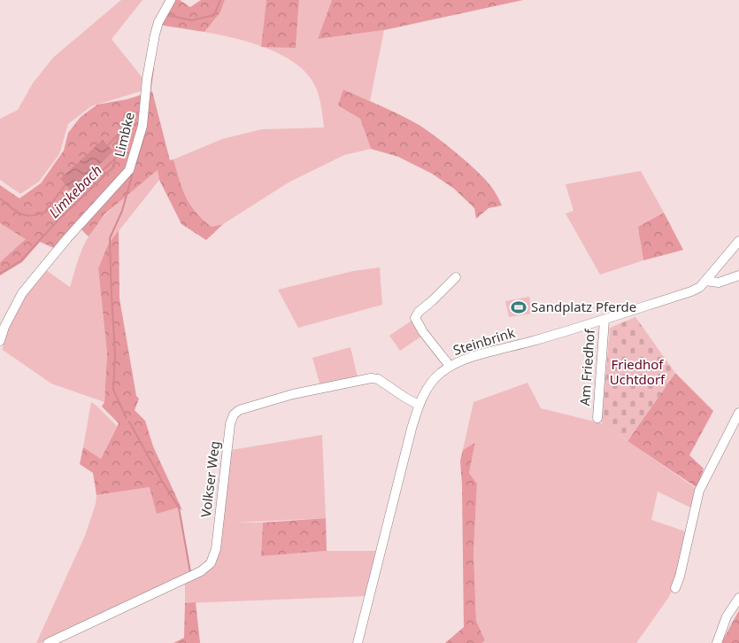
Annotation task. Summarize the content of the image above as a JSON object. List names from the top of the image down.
{
  "streets": {
    "street": [
      "Limbke",
      "Steinbrink",
      "Am Friedhof",
      "Volkser Weg"
    ]
  },
  "crossings": [
    ["Steinbrink", "Am Friedhof"],
    ["Steinbrink", "Volkser Weg"]
  ],
  "water": ["Limkebach"],
  "parks": ["Friedhof Uchtdorf"],
  "places": {
    "sports": ["Sandplatz Pferde"]
  }
}
